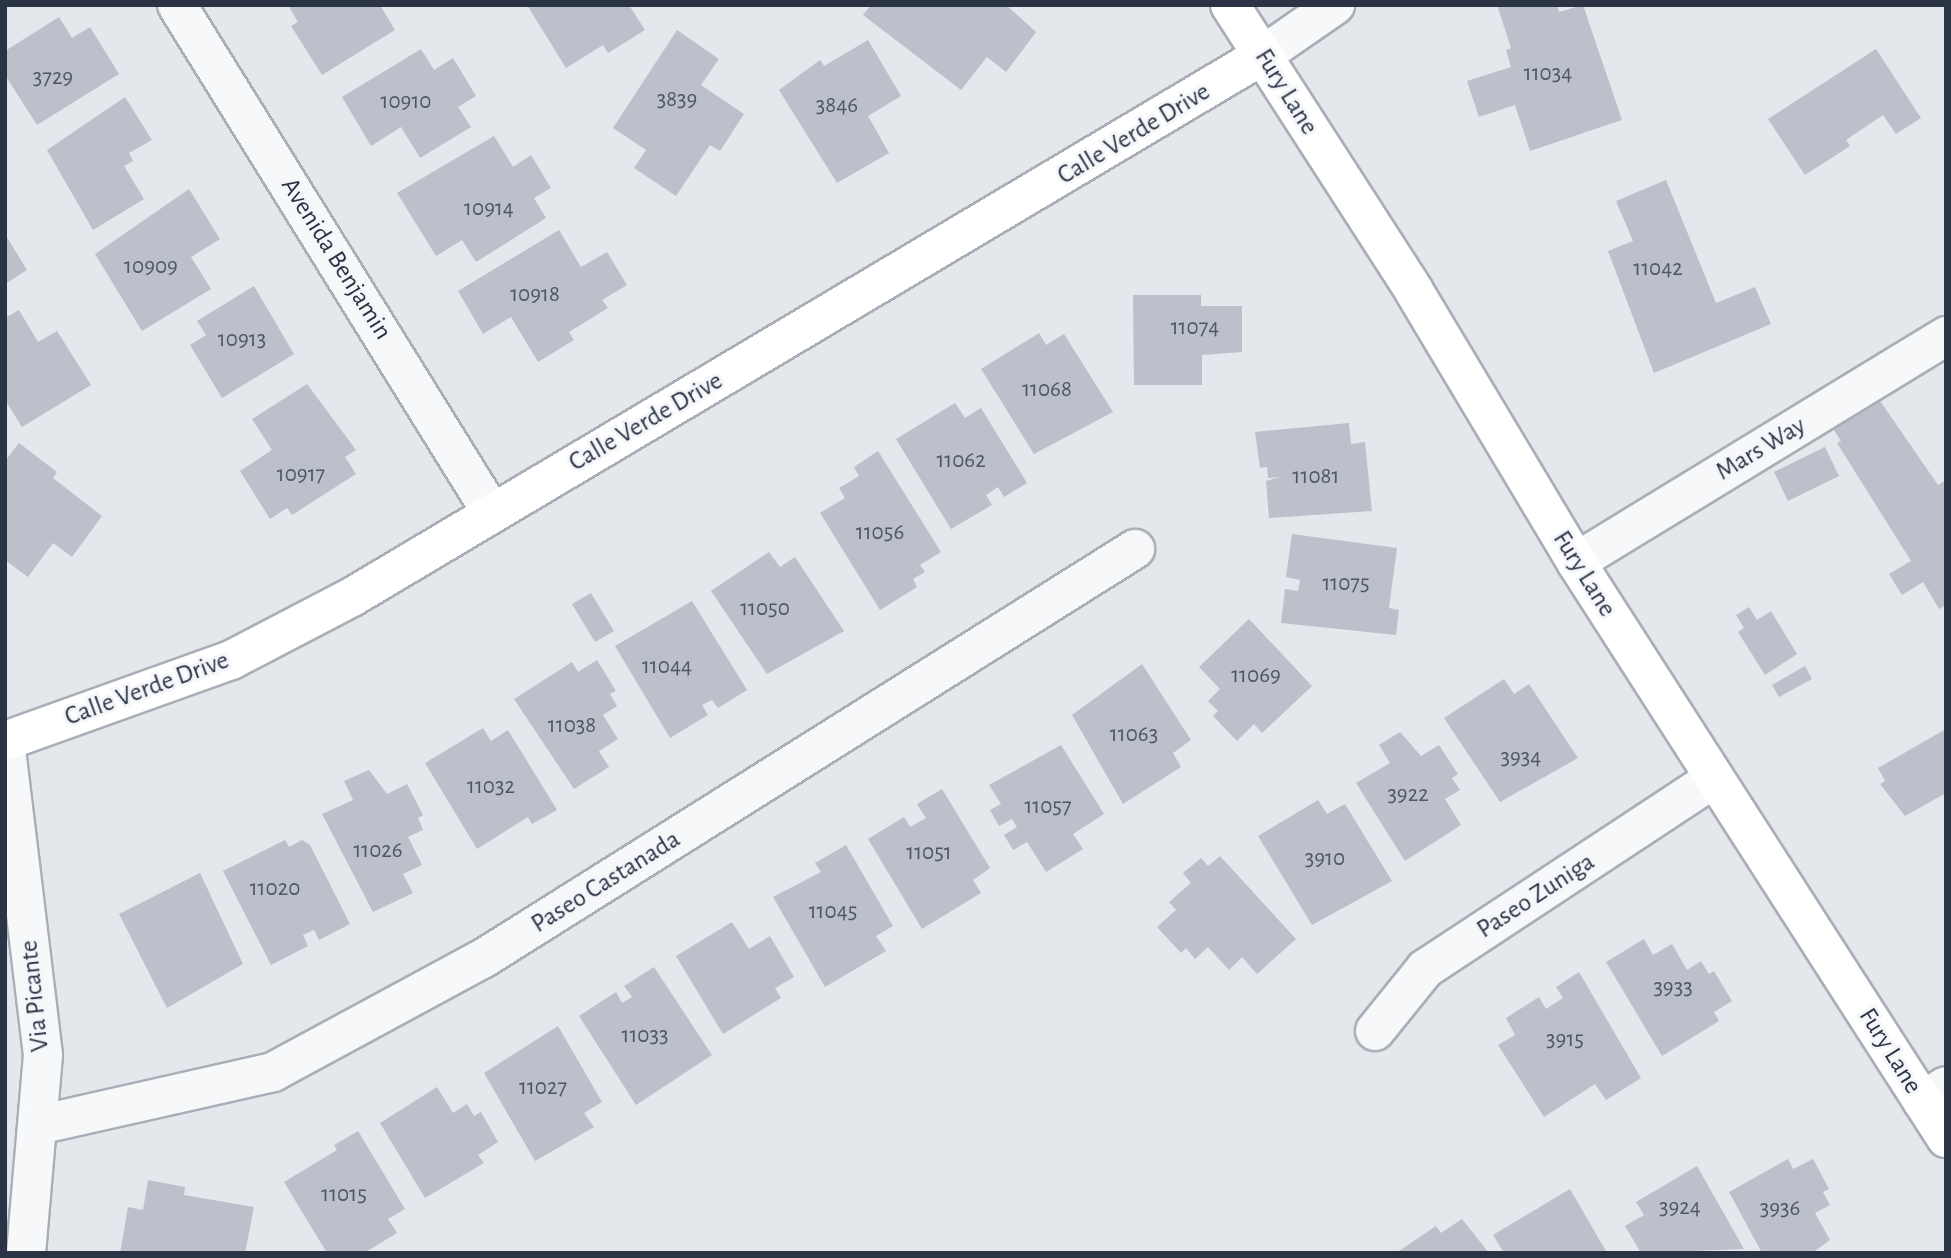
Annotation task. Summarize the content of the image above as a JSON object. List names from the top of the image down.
{
  "streets": {
    "main road": ["Fury Lane", "Calle Verde Drive"],
    "street": [
      "Avenida Benjamin",
      "Mars Way",
      "Paseo Castanada",
      "Paseo Zuniga",
      "Via Picante"
    ]
  },
  "crossings": [
    ["Fury Lane", "Calle Verde Drive"],
    ["Fury Lane", "Mars Way"],
    ["Fury Lane", "Paseo Zuniga"],
    ["Calle Verde Drive", "Avenida Benjamin"],
    ["Calle Verde Drive", "Via Picante"],
    ["Paseo Castanada", "Via Picante"]
  ],
  "house_numbers": [
    "11034",
    "3729",
    "3839",
    "10910",
    "3846",
    "10914",
    "10909",
    "11042",
    "10918",
    "11074",
    "10913",
    "11068",
    "11062",
    "10917",
    "11081",
    "11056",
    "11075",
    "11050",
    "11044",
    "11069",
    "11038",
    "11063",
    "3934",
    "11032",
    "3922",
    "11057",
    "11026",
    "11051",
    "3910",
    "11020",
    "11045",
    "3933",
    "11033",
    "3915",
    "11027",
    "11015",
    "3924",
    "3936"
  ]
}
